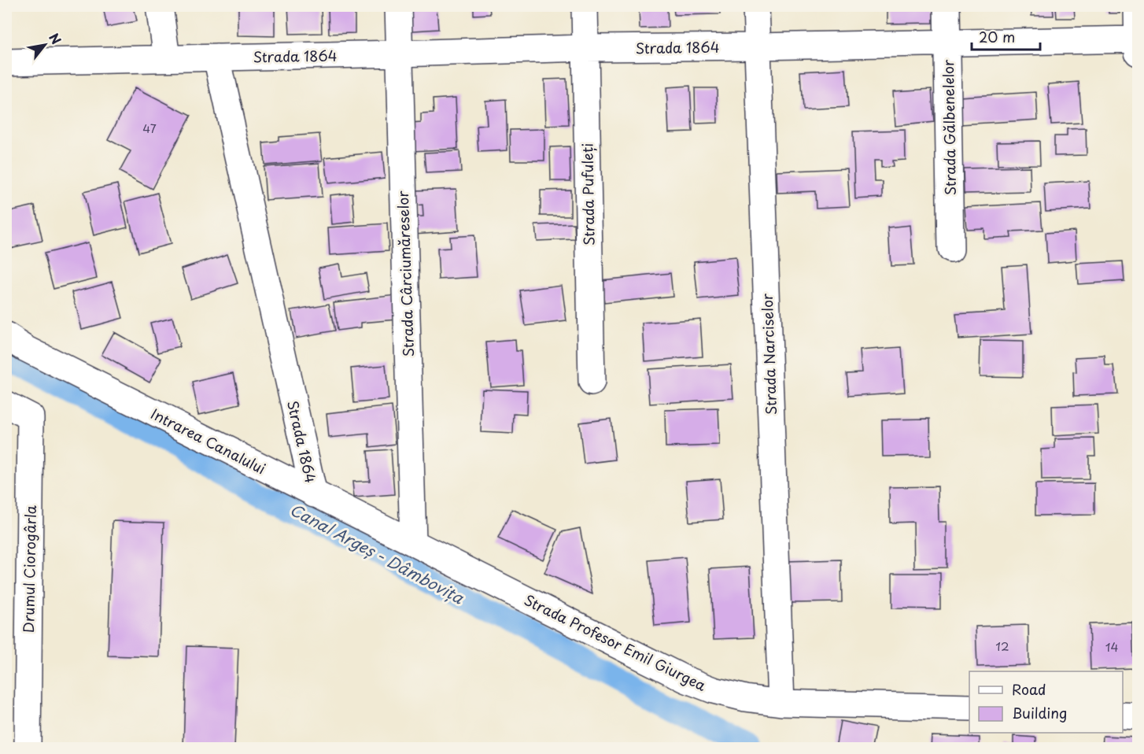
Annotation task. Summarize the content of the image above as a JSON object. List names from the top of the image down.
{
  "streets": {
    "street": [
      "Strada 1864",
      "Strada Gălbenelelor",
      "Strada Pufuleți",
      "Strada Cârciumăreselor",
      "Strada Narciselor",
      "Intrarea Canalului",
      "Drumul Ciorogârla",
      "Strada Profesor Emil Giurgea"
    ]
  },
  "crossings": [
    ["Strada 1864", "Strada Gălbenelelor"],
    ["Strada 1864", "Strada Pufuleți"],
    ["Strada 1864", "Strada Cârciumăreselor"],
    ["Strada 1864", "Strada Narciselor"],
    ["Strada 1864", "Intrarea Canalului"],
    ["Strada Cârciumăreselor", "Intrarea Canalului"],
    ["Strada Cârciumăreselor", "Strada Profesor Emil Giurgea"],
    ["Strada Narciselor", "Strada Profesor Emil Giurgea"],
    ["Intrarea Canalului", "Strada Profesor Emil Giurgea"]
  ],
  "water": ["Canal Argeș - Dâmbovița"],
  "house_numbers": ["47", "12", "14"],
  "legend": ["Road", "Building"],
  "scale_bar": "20 m",
  "north": "top right"
}
